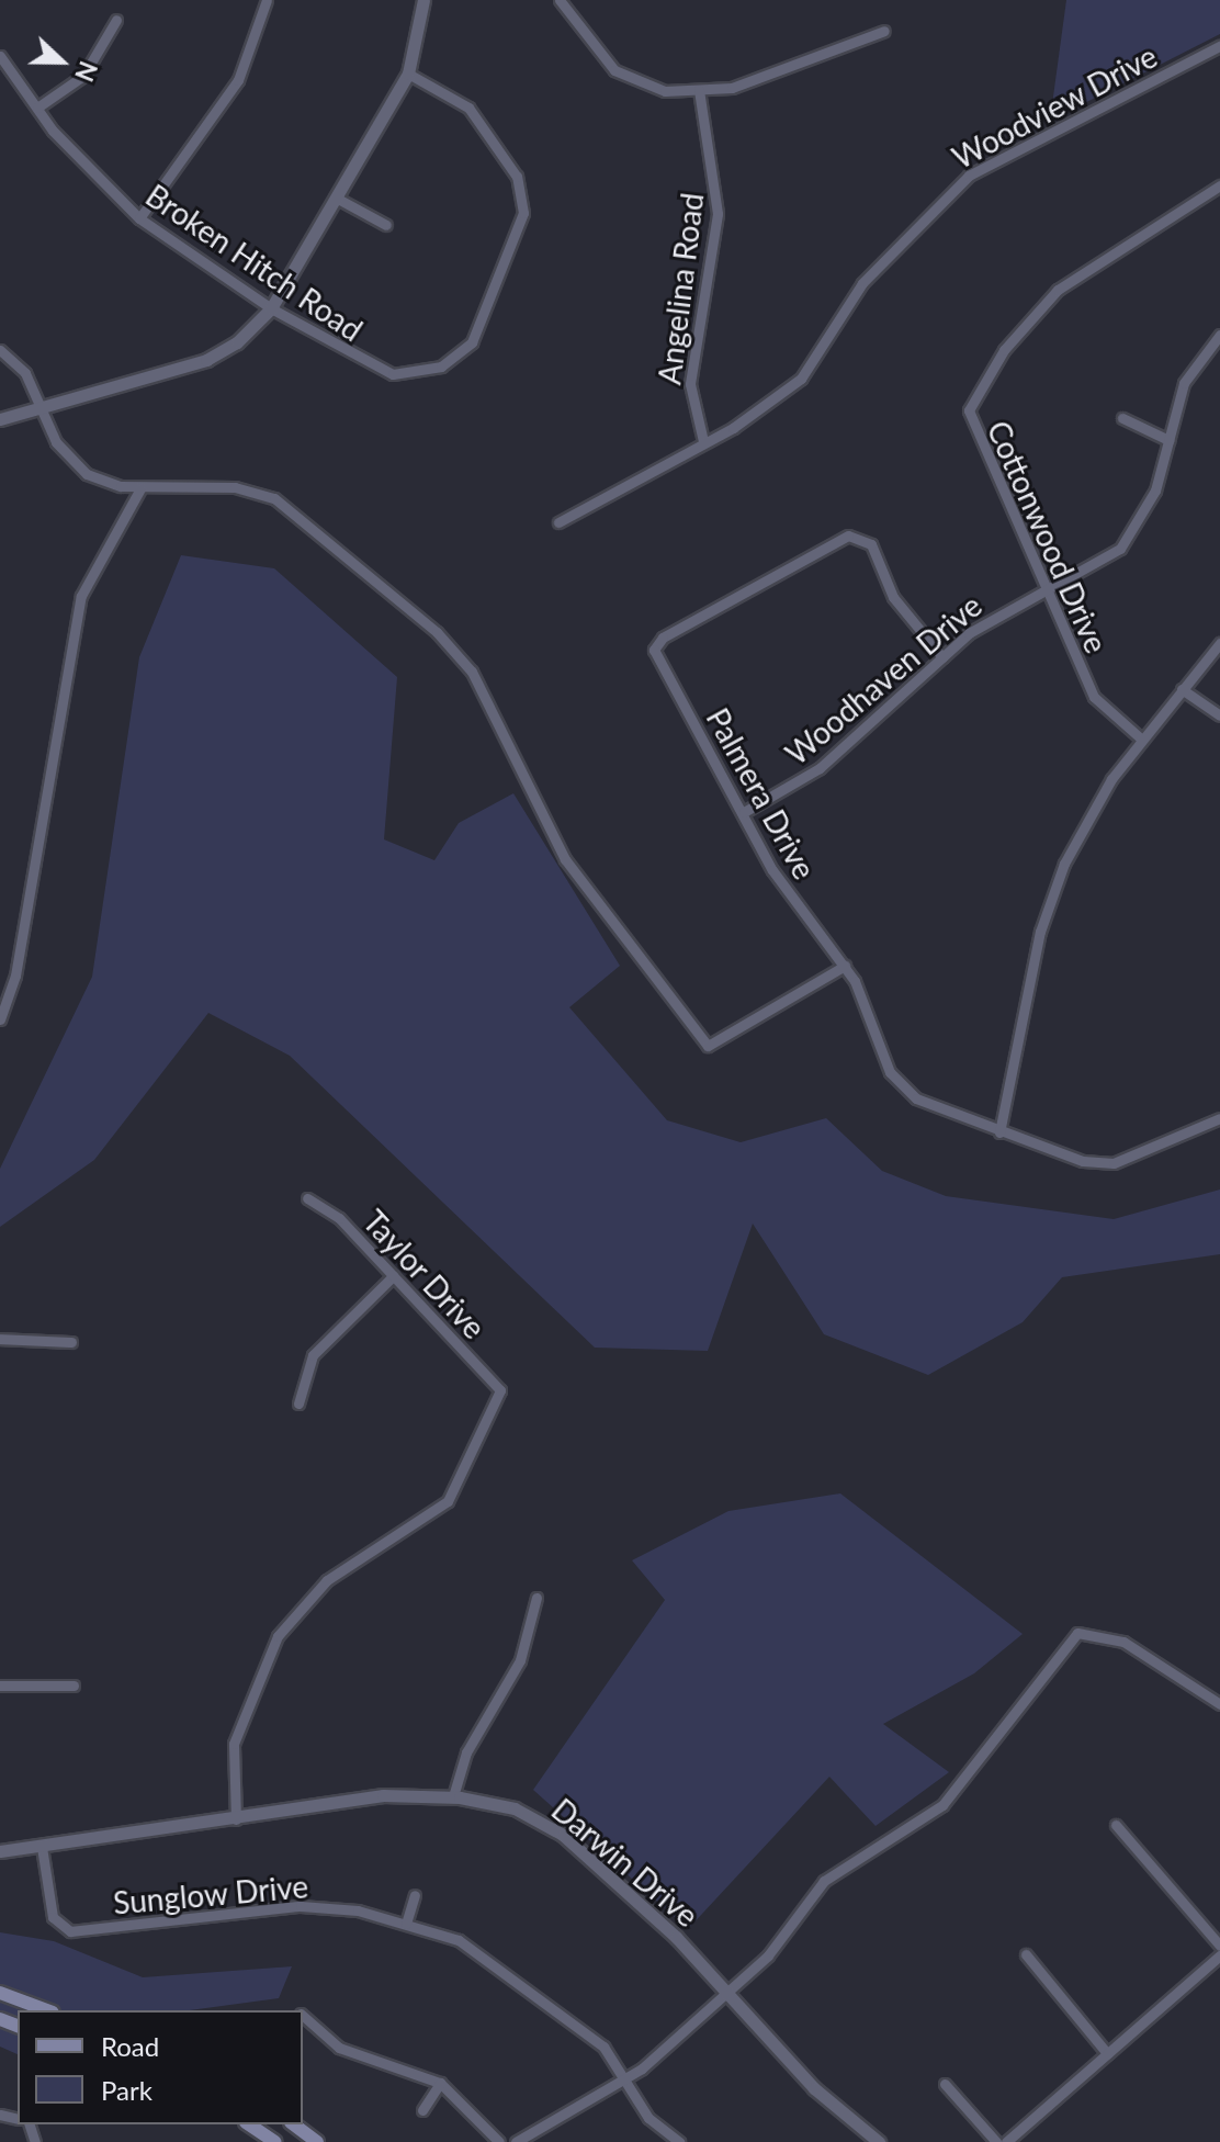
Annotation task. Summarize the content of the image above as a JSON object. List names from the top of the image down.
{
  "streets": {
    "street": [
      "Woodview Drive",
      "Broken Hitch Road",
      "Angelina Road",
      "Cottonwood Drive",
      "Woodhaven Drive",
      "Palmera Drive",
      "Taylor Drive",
      "Darwin Drive",
      "Sunglow Drive"
    ]
  },
  "crossings": [
    ["Woodview Drive", "Angelina Road"],
    ["Cottonwood Drive", "Woodhaven Drive"],
    ["Woodhaven Drive", "Palmera Drive"],
    ["Taylor Drive", "Darwin Drive"],
    ["Darwin Drive", "Sunglow Drive"]
  ],
  "legend": ["Road", "Park"],
  "north": "right"
}
